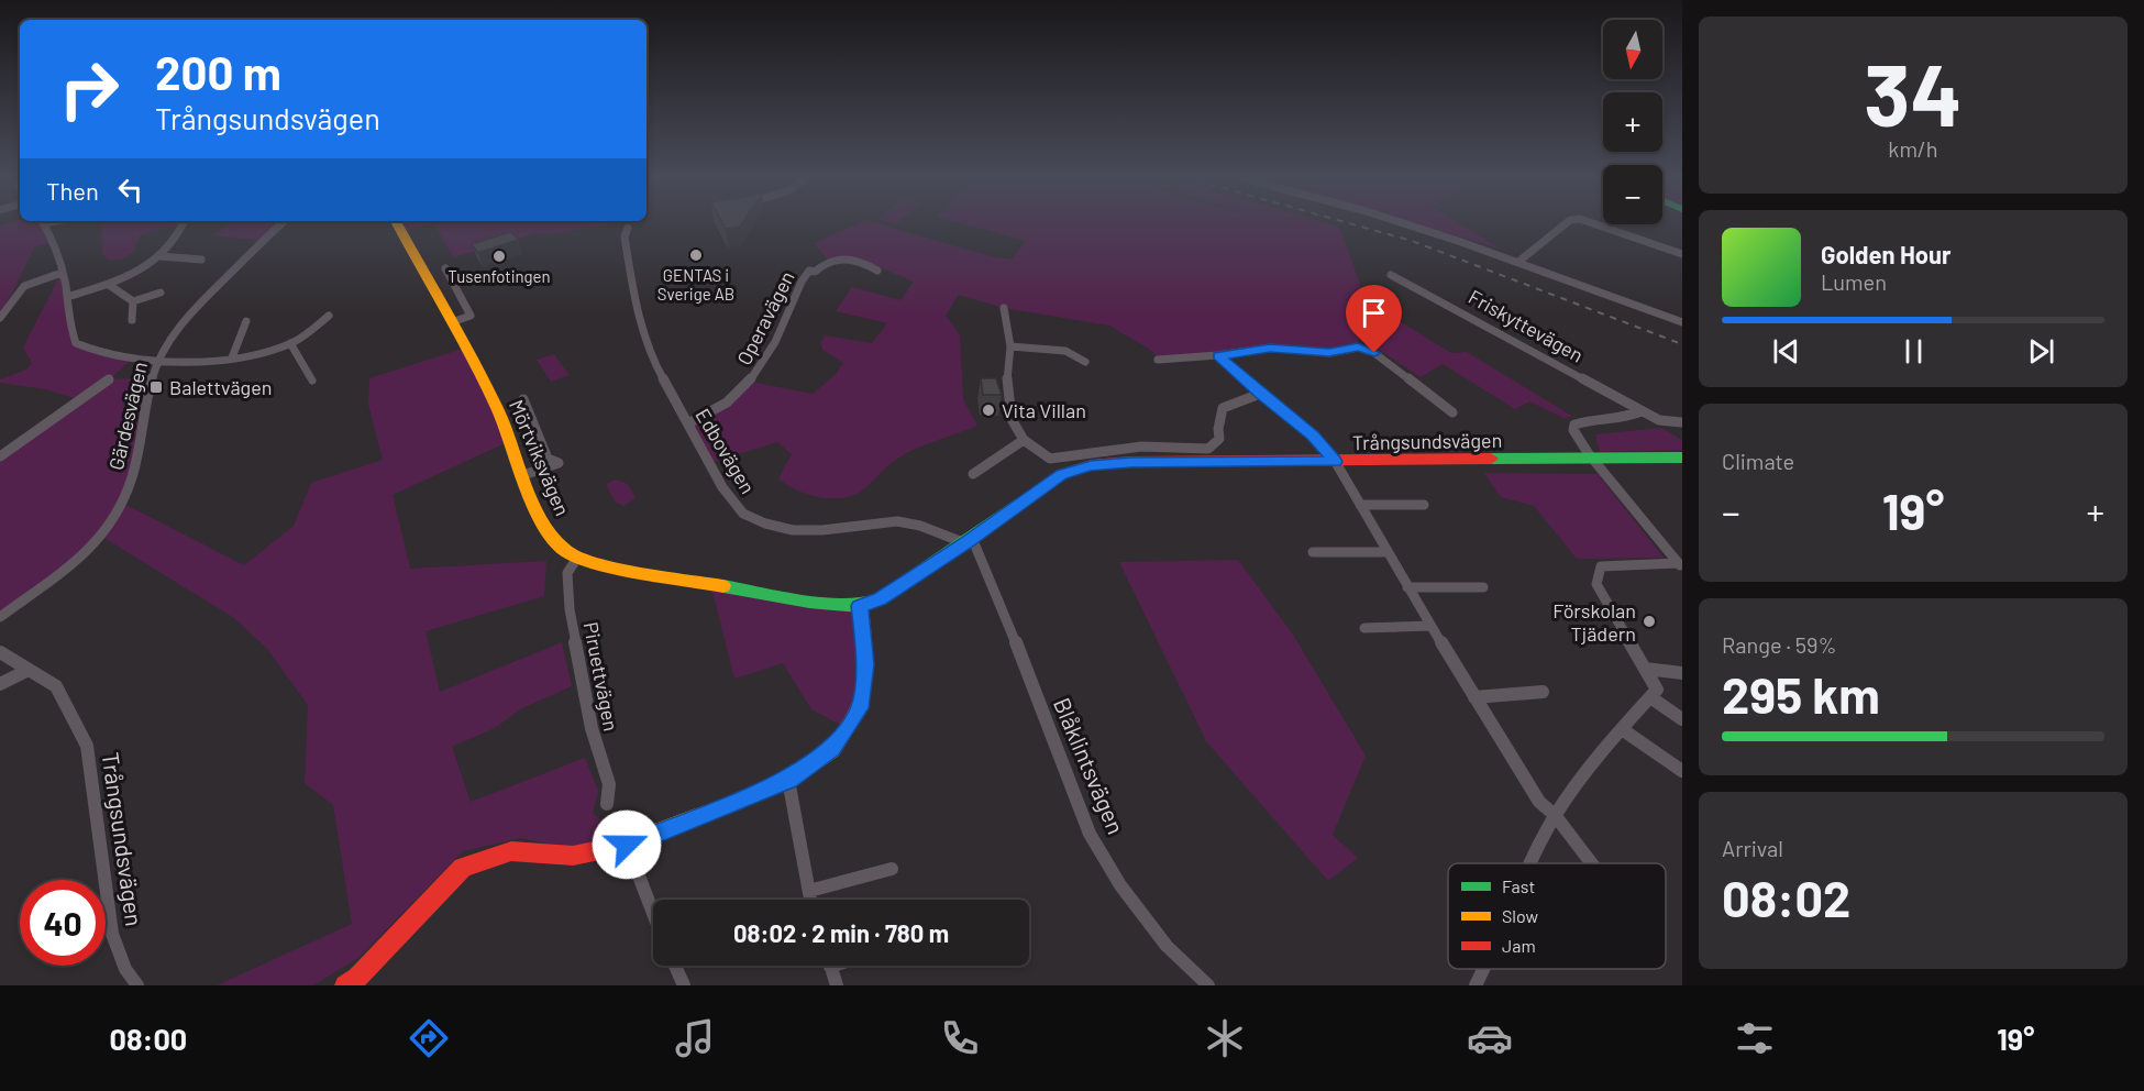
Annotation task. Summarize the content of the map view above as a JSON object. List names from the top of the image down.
{
  "streets": {
    "street": [
      "Operavägen",
      "Friskyttevägen",
      "Gärdesvägen",
      "Trångsundsvägen",
      "Edbovägen",
      "Mörtviksvägen",
      "Piruettvägen",
      "Blåklintsvägen"
    ]
  },
  "crossings": [
    ["Operavägen", "Edbovägen"],
    ["Trångsundsvägen", "Edbovägen"],
    ["Trångsundsvägen", "Blåklintsvägen"],
    ["Edbovägen", "Blåklintsvägen"],
    ["Mörtviksvägen", "Piruettvägen"]
  ],
  "places": {
    "other": [
      "GENTAS i Sverige AB",
      "Tusenfotingen",
      "Vita Villan",
      "Förskolan Tjädern"
    ],
    "transit": ["Balettvägen"]
  },
  "legend": ["Fast", "Slow", "Jam"],
  "north": "bottom",
  "page": {
    "tile": [
      ["34", "km/h"],
      "Climate",
      ["Range · 59%", "295 km"],
      ["Arrival", "08:02"]
    ],
    "map_buttons": ["+", "−"],
    "turn": ["200 m", "Trångsundsvägen"],
    "then": "Then",
    "song": ["Golden Hour", "Lumen"],
    "heat": ["−", "19°", "+"],
    "limit": "40",
    "trip": "08:02 · 2 min · 780 m",
    "tabs": ["08:00", "19°"]
  }
}
